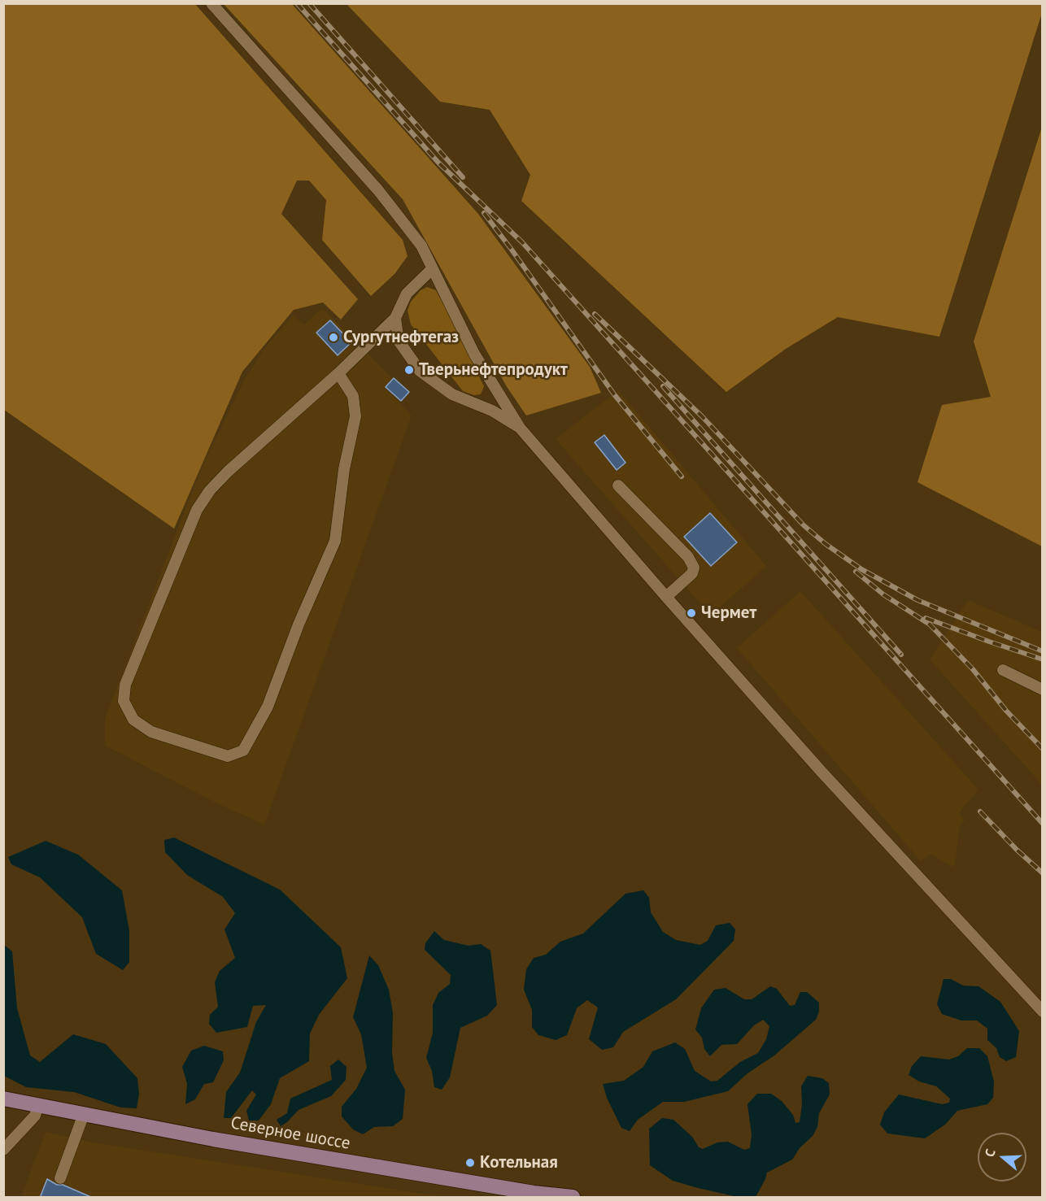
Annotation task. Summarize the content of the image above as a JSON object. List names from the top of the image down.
{
  "streets": {
    "main road": ["Северное шоссе"]
  },
  "places": [
    "Сургутнефтегаз",
    "Тверьнефтепродукт",
    "Чермет",
    "Котельная"
  ],
  "north": "left"
}
